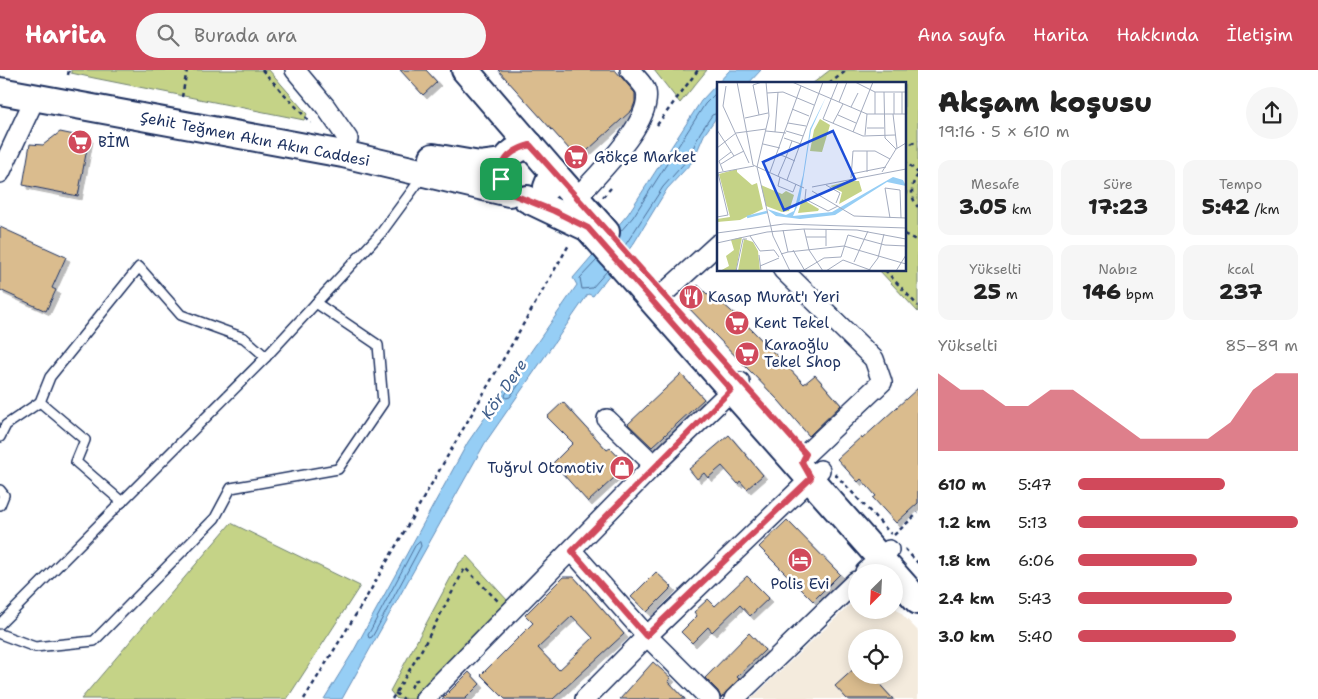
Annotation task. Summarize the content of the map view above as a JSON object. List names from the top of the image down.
{
  "streets": {
    "main road": ["Şehit Teğmen Akın Akın Caddesi"]
  },
  "water": ["Kör Dere"],
  "places": {
    "supermarket": [
      "BİM",
      "Gökçe Market",
      "Kent Tekel",
      "Karaoğlu Tekel Shop"
    ],
    "restaurant": ["Kasap Murat'ı Yeri"],
    "shop": ["Tuğrul Otomotiv"],
    "hotel": ["Polis Evi"]
  },
  "north": "bottom left",
  "page": {
    "header": "Harita",
    "search": "Burada ara",
    "nav": [
      "Ana sayfa",
      "Harita",
      "Hakkında",
      "İletişim"
    ],
    "heading": ["Akşam koşusu", "19:16 · 5 × 610 m"],
    "stats": [
      ["Mesafe", "3.05 km"],
      ["Süre", "17:23"],
      ["Tempo", "5:42 /km"],
      ["Yükselti", "25 m"],
      ["Nabız", "146 bpm"],
      ["kcal", "237"]
    ],
    "chart": ["Yükselti", "85–89 m"],
    "list": [
      {
        "name": "610 m",
        "note": "5:47"
      },
      {
        "name": "1.2 km",
        "note": "5:13"
      },
      {
        "name": "1.8 km",
        "note": "6:06"
      },
      {
        "name": "2.4 km",
        "note": "5:43"
      },
      {
        "name": "3.0 km",
        "note": "5:40"
      }
    ]
  }
}
